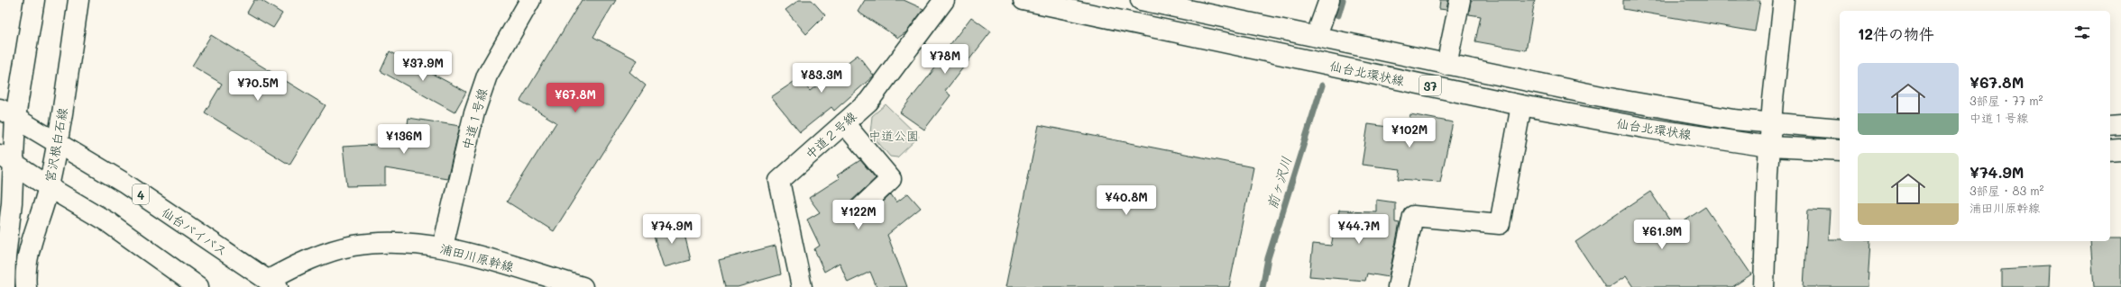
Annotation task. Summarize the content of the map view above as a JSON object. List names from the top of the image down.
{
  "streets": {
    "main road": [
      "仙台北環状線",
      "37",
      "中道１号線",
      "中道２号線",
      "宮沢根白石線",
      "4",
      "仙台バイパス",
      "浦田川原幹線"
    ]
  },
  "crossings": [
    ["中道１号線", "浦田川原幹線"],
    ["宮沢根白石線", "仙台バイパス"],
    ["仙台バイパス", "浦田川原幹線"]
  ],
  "water": ["前ヶ沢川"],
  "parks": ["中道公園"],
  "page": {
    "heading": "12件の物件",
    "price": [
      "¥78M",
      "¥37.9M",
      "¥83.3M",
      "¥70.5M",
      "¥67.8M",
      "¥102M",
      "¥136M",
      "¥40.8M",
      "¥122M",
      "¥74.9M",
      "¥44.7M",
      "¥61.9M"
    ],
    "list": [
      {
        "name": "¥67.8M",
        "note": "3部屋 · 77 m² · 中道１号線"
      },
      {
        "name": "¥74.9M",
        "note": "3部屋 · 83 m² · 浦田川原幹線"
      }
    ]
  }
}
